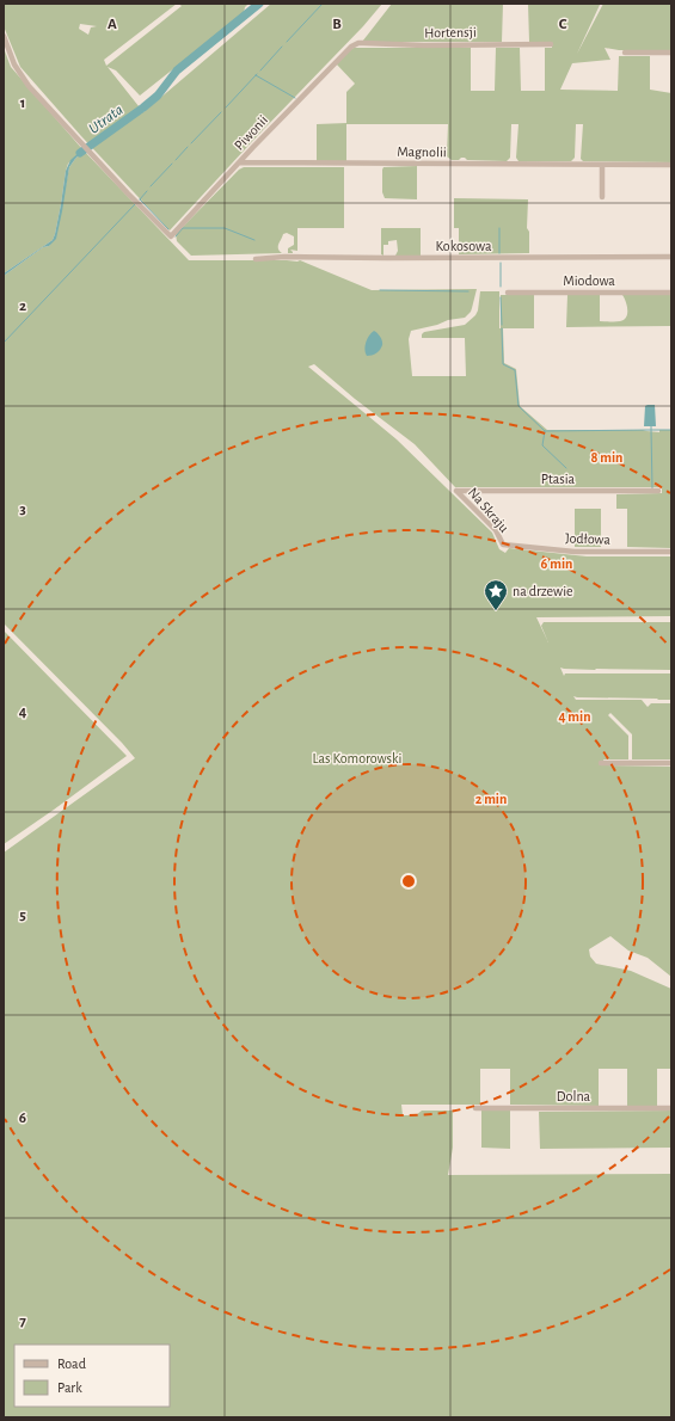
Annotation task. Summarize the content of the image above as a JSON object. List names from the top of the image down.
{
  "streets": {
    "street": [
      "Hortensji",
      "Piwonii",
      "Magnolii",
      "Kokosowa",
      "Miodowa",
      "Ptasia",
      "Na Skraju",
      "Jodłowa",
      "Dolna"
    ]
  },
  "crossings": [
    ["Hortensji", "Piwonii"],
    ["Piwonii", "Magnolii"],
    ["Ptasia", "Na Skraju"],
    ["Na Skraju", "Jodłowa"]
  ],
  "water": ["Utrata"],
  "parks": ["Las Komorowski"],
  "places": {
    "place": ["na drzewie"]
  },
  "legend": ["Road", "Park"],
  "grid": {
    "columns": ["A", "B", "C"],
    "rows": [
      "1",
      "2",
      "3",
      "4",
      "5",
      "6",
      "7"
    ]
  },
  "rings": [
    "8 min",
    "6 min",
    "4 min",
    "2 min"
  ]
}
